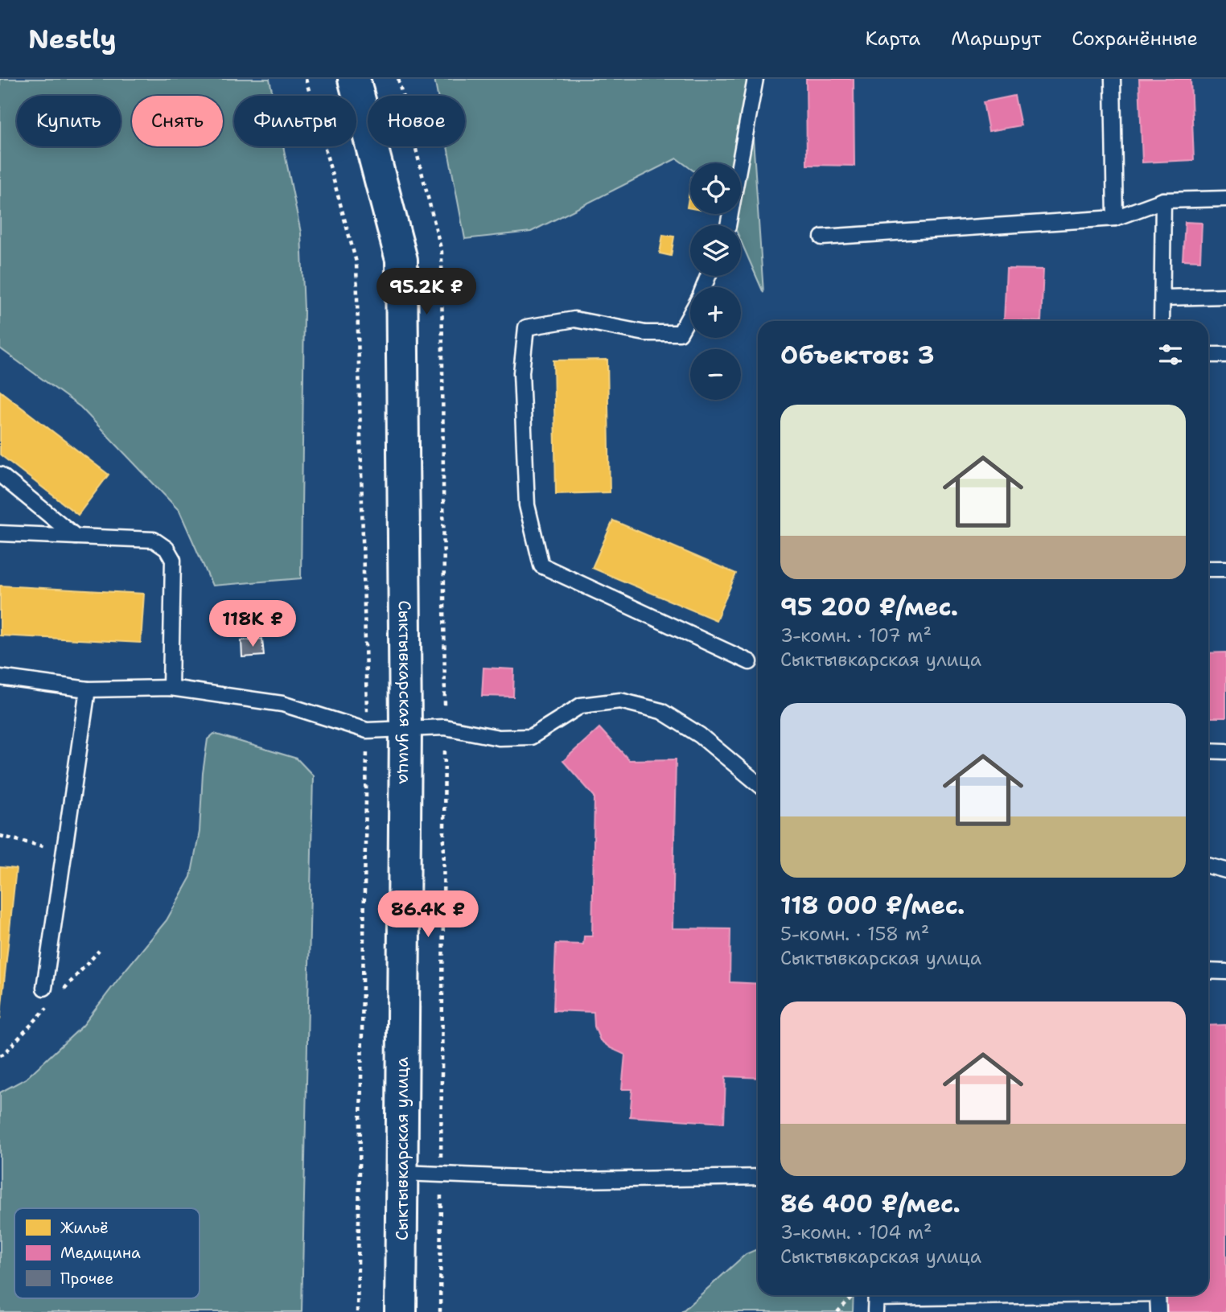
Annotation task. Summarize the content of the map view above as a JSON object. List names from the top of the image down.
{
  "streets": {
    "main road": ["Сыктывкарская улица"]
  },
  "legend": ["Жильё", "Медицина", "Прочее"],
  "page": {
    "header": "Nestly",
    "nav": ["Карта", "Маршрут", "Сохранённые"],
    "chip": [
      "Купить",
      "Снять",
      "Фильтры",
      "Новое"
    ],
    "map_buttons": ["+", "−"],
    "price": ["95.2K ₽", "118K ₽", "86.4K ₽"],
    "heading": "Объектов: 3",
    "list": [
      {
        "name": "95 200 ₽/мес.",
        "note": "3-комн. · 107 m² · Сыктывкарская улица"
      },
      {
        "name": "118 000 ₽/мес.",
        "note": "5-комн. · 158 m² · Сыктывкарская улица"
      },
      {
        "name": "86 400 ₽/мес.",
        "note": "3-комн. · 104 m² · Сыктывкарская улица"
      }
    ]
  }
}
